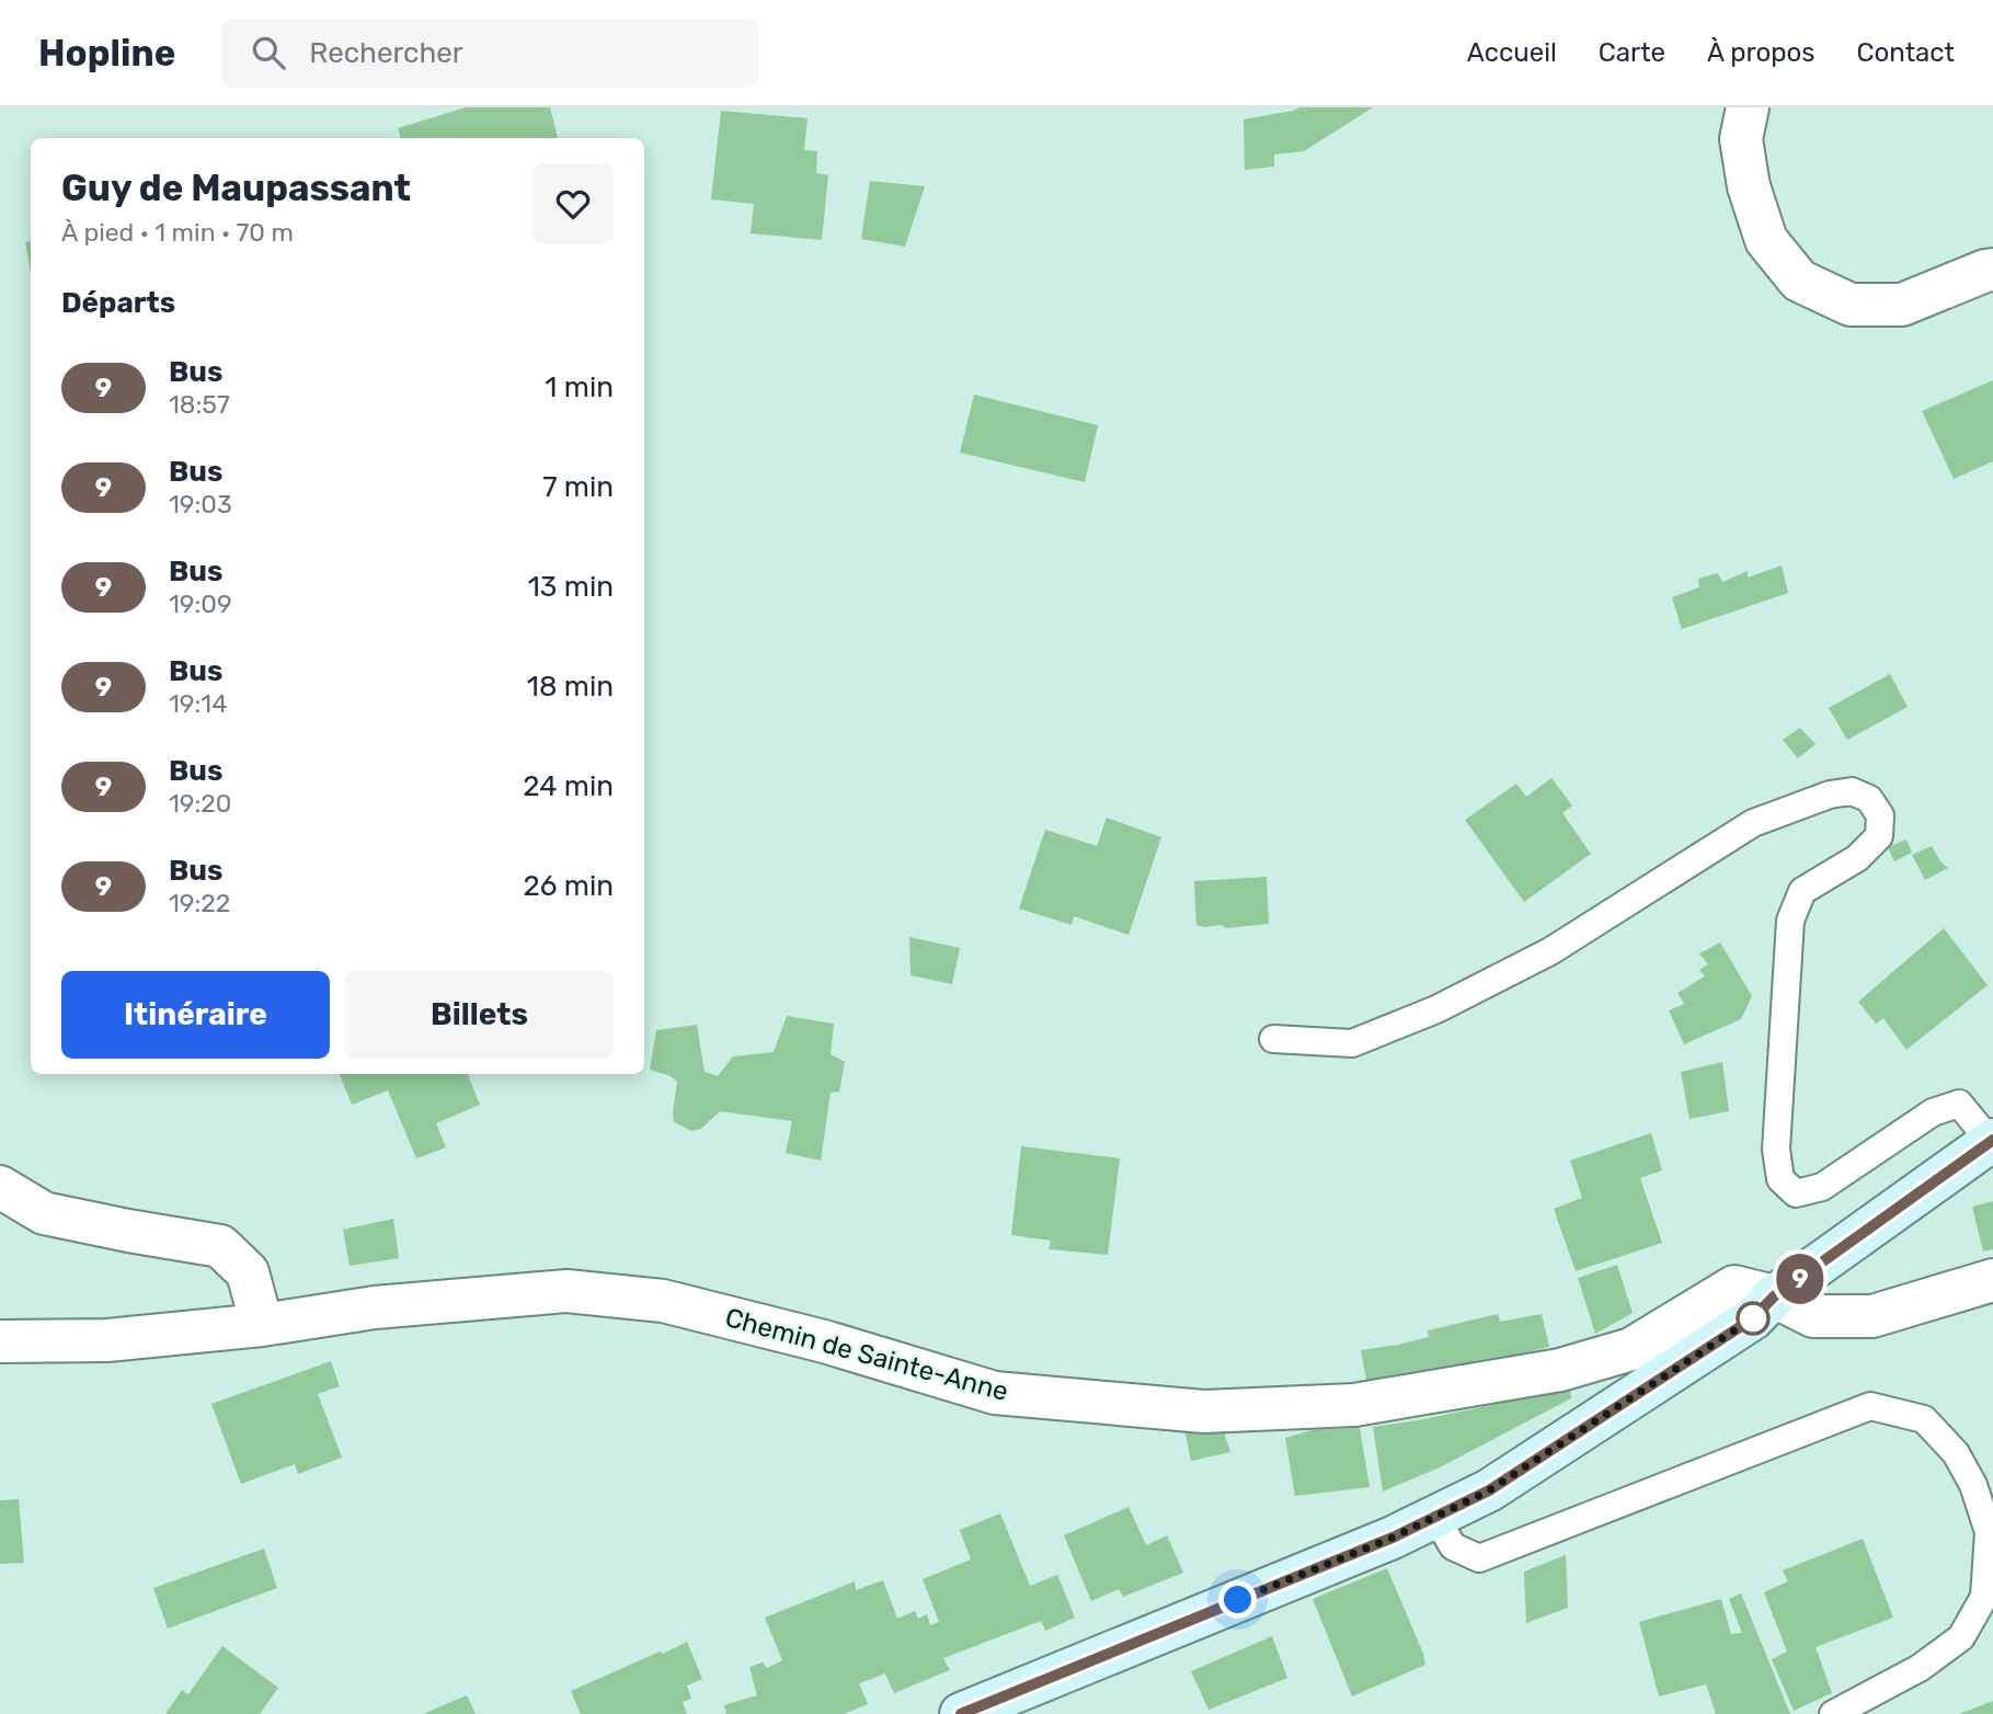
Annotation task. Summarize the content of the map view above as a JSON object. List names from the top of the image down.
{
  "streets": {
    "street": ["Chemin de Sainte-Anne"]
  },
  "lines": ["bus line 9"],
  "page": {
    "header": "Hopline",
    "search": "Rechercher",
    "nav": [
      "Accueil",
      "Carte",
      "À propos",
      "Contact"
    ],
    "on_map": "9",
    "heading": [
      ["Guy de Maupassant", "À pied · 1 min · 70 m"],
      "Départs"
    ],
    "list": [
      {
        "mark": "9",
        "name": "Bus",
        "note": "18:57",
        "value": "1 min"
      },
      {
        "mark": "9",
        "name": "Bus",
        "note": "19:03",
        "value": "7 min"
      },
      {
        "mark": "9",
        "name": "Bus",
        "note": "19:09",
        "value": "13 min"
      },
      {
        "mark": "9",
        "name": "Bus",
        "note": "19:14",
        "value": "18 min"
      },
      {
        "mark": "9",
        "name": "Bus",
        "note": "19:20",
        "value": "24 min"
      },
      {
        "mark": "9",
        "name": "Bus",
        "note": "19:22",
        "value": "26 min"
      }
    ],
    "buttons": ["Itinéraire", "Billets"]
  }
}
